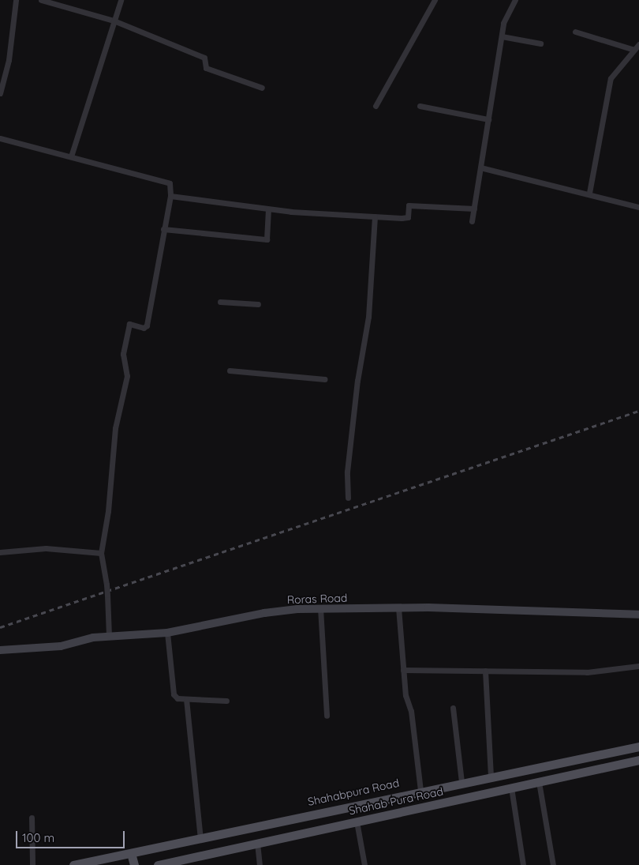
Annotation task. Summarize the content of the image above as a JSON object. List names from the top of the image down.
{
  "streets": {
    "main road": ["Roras Road", "Shahabpura Road", "Shahab Pura Road"]
  },
  "scale_bar": "100 m"
}
